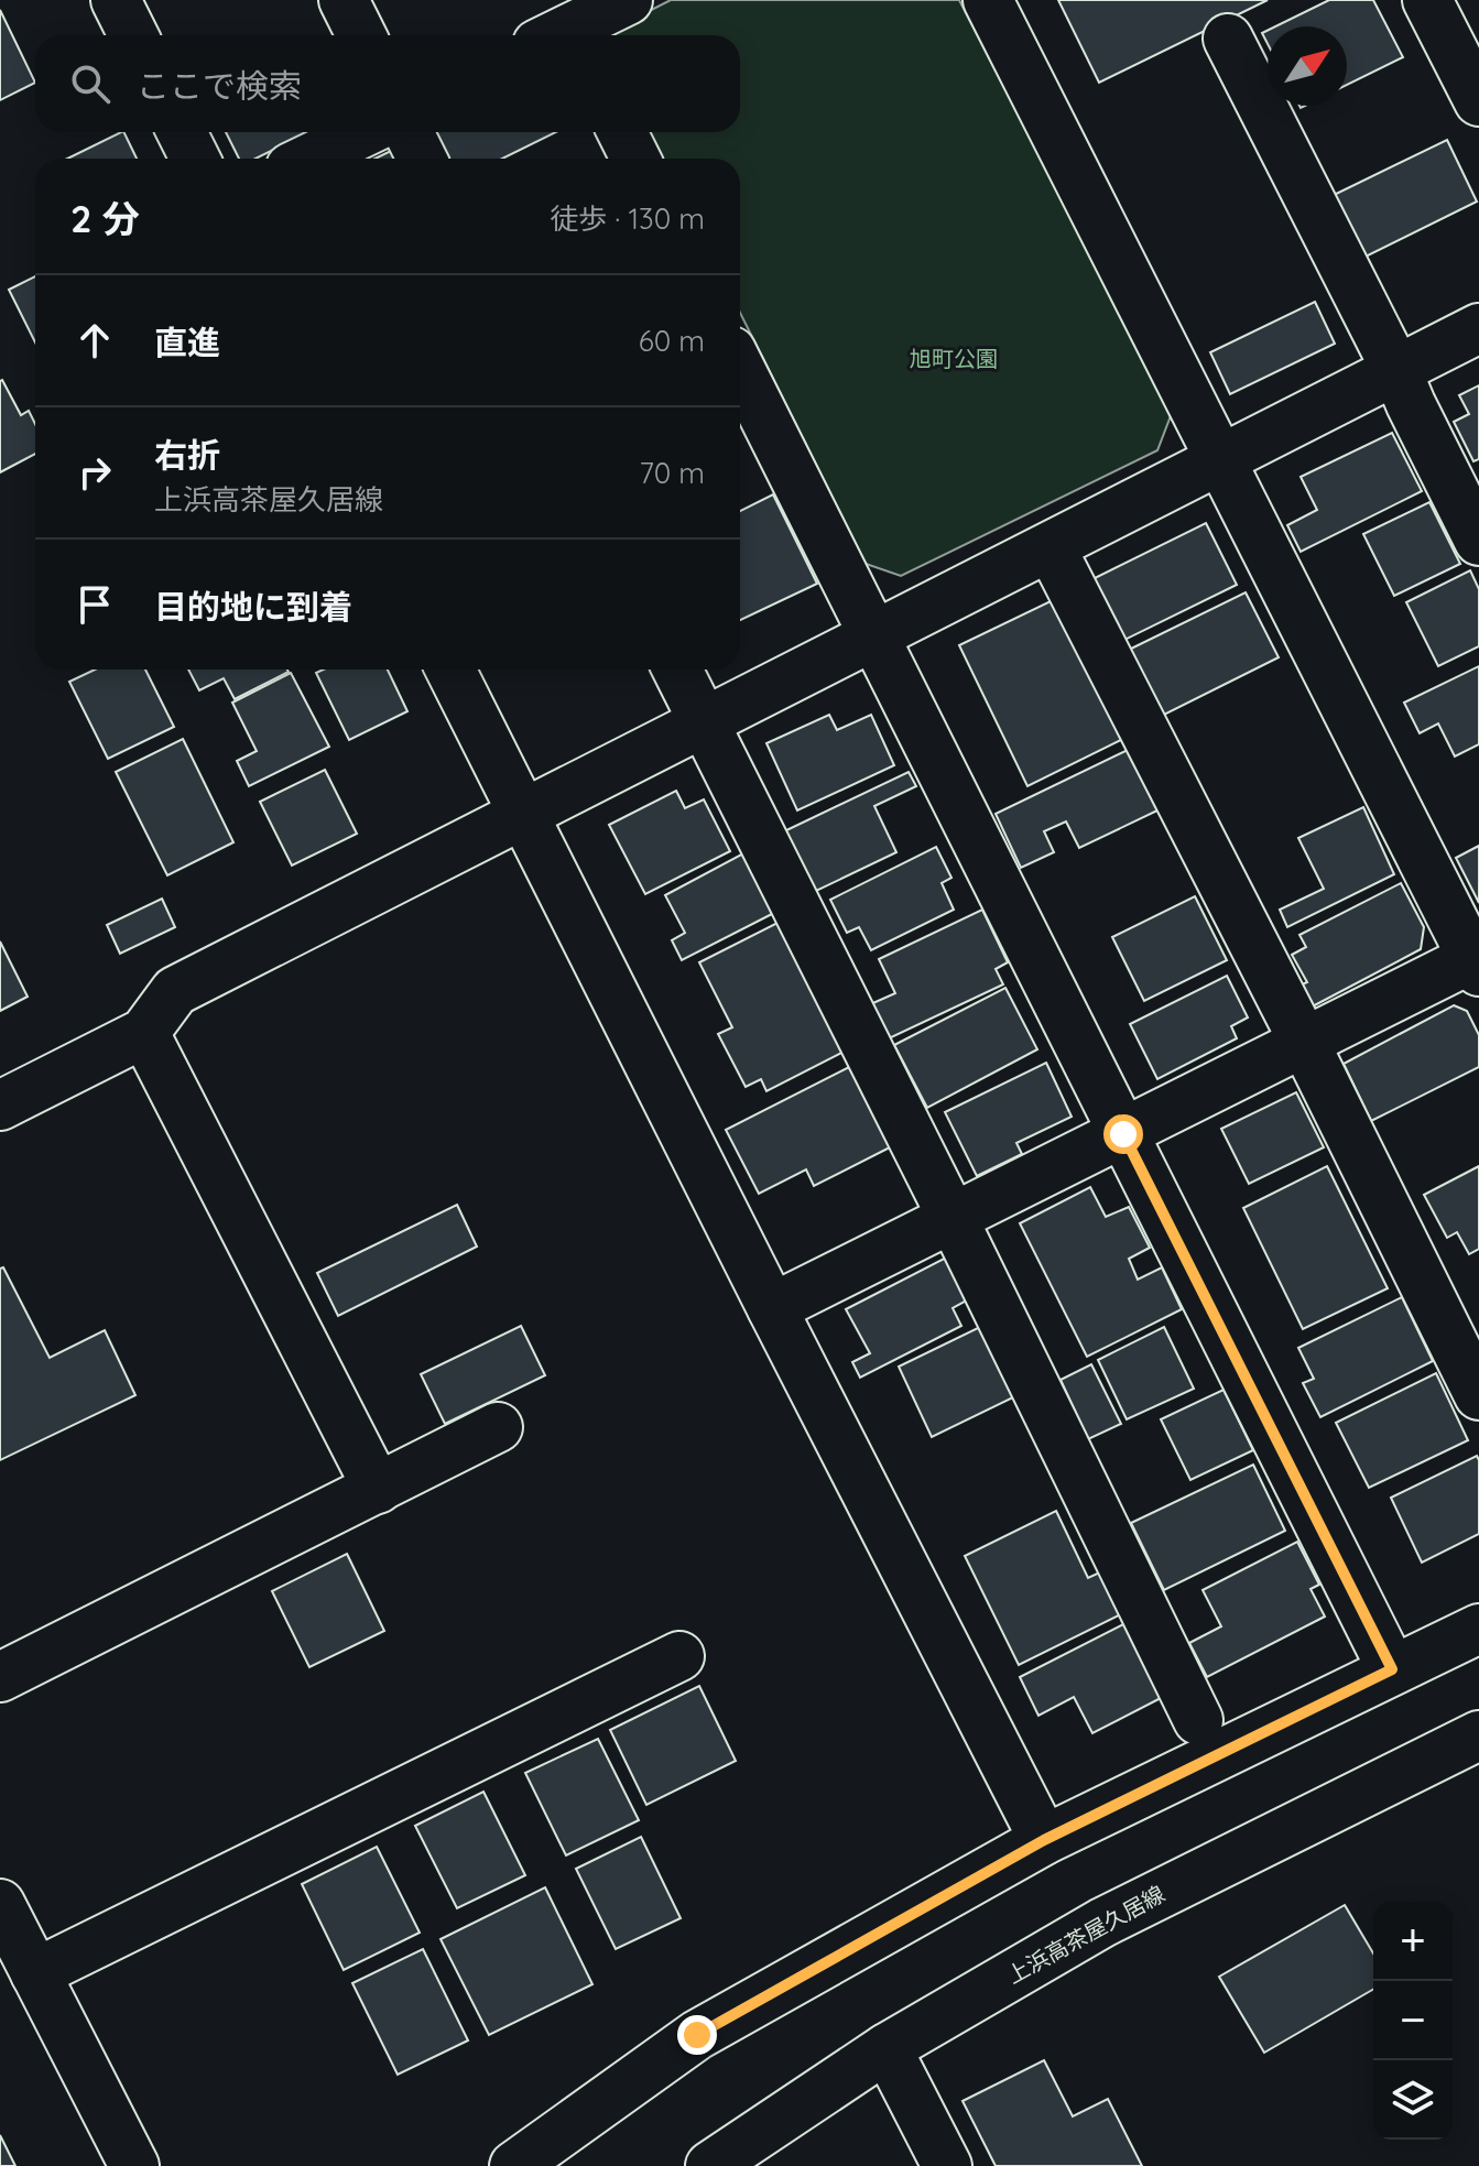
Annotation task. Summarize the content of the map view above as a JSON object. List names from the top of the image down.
{
  "streets": {
    "street": ["上浜高茶屋久居線"]
  },
  "parks": ["旭町公園"],
  "north": "top right",
  "page": {
    "search": "ここで検索",
    "heading": ["2 分", "徒歩 · 130 m"],
    "list": [
      ["直進", "60 m"],
      ["右折", "上浜高茶屋久居線", "70 m"],
      "目的地に到着"
    ],
    "map_buttons": ["+", "−"]
  }
}
